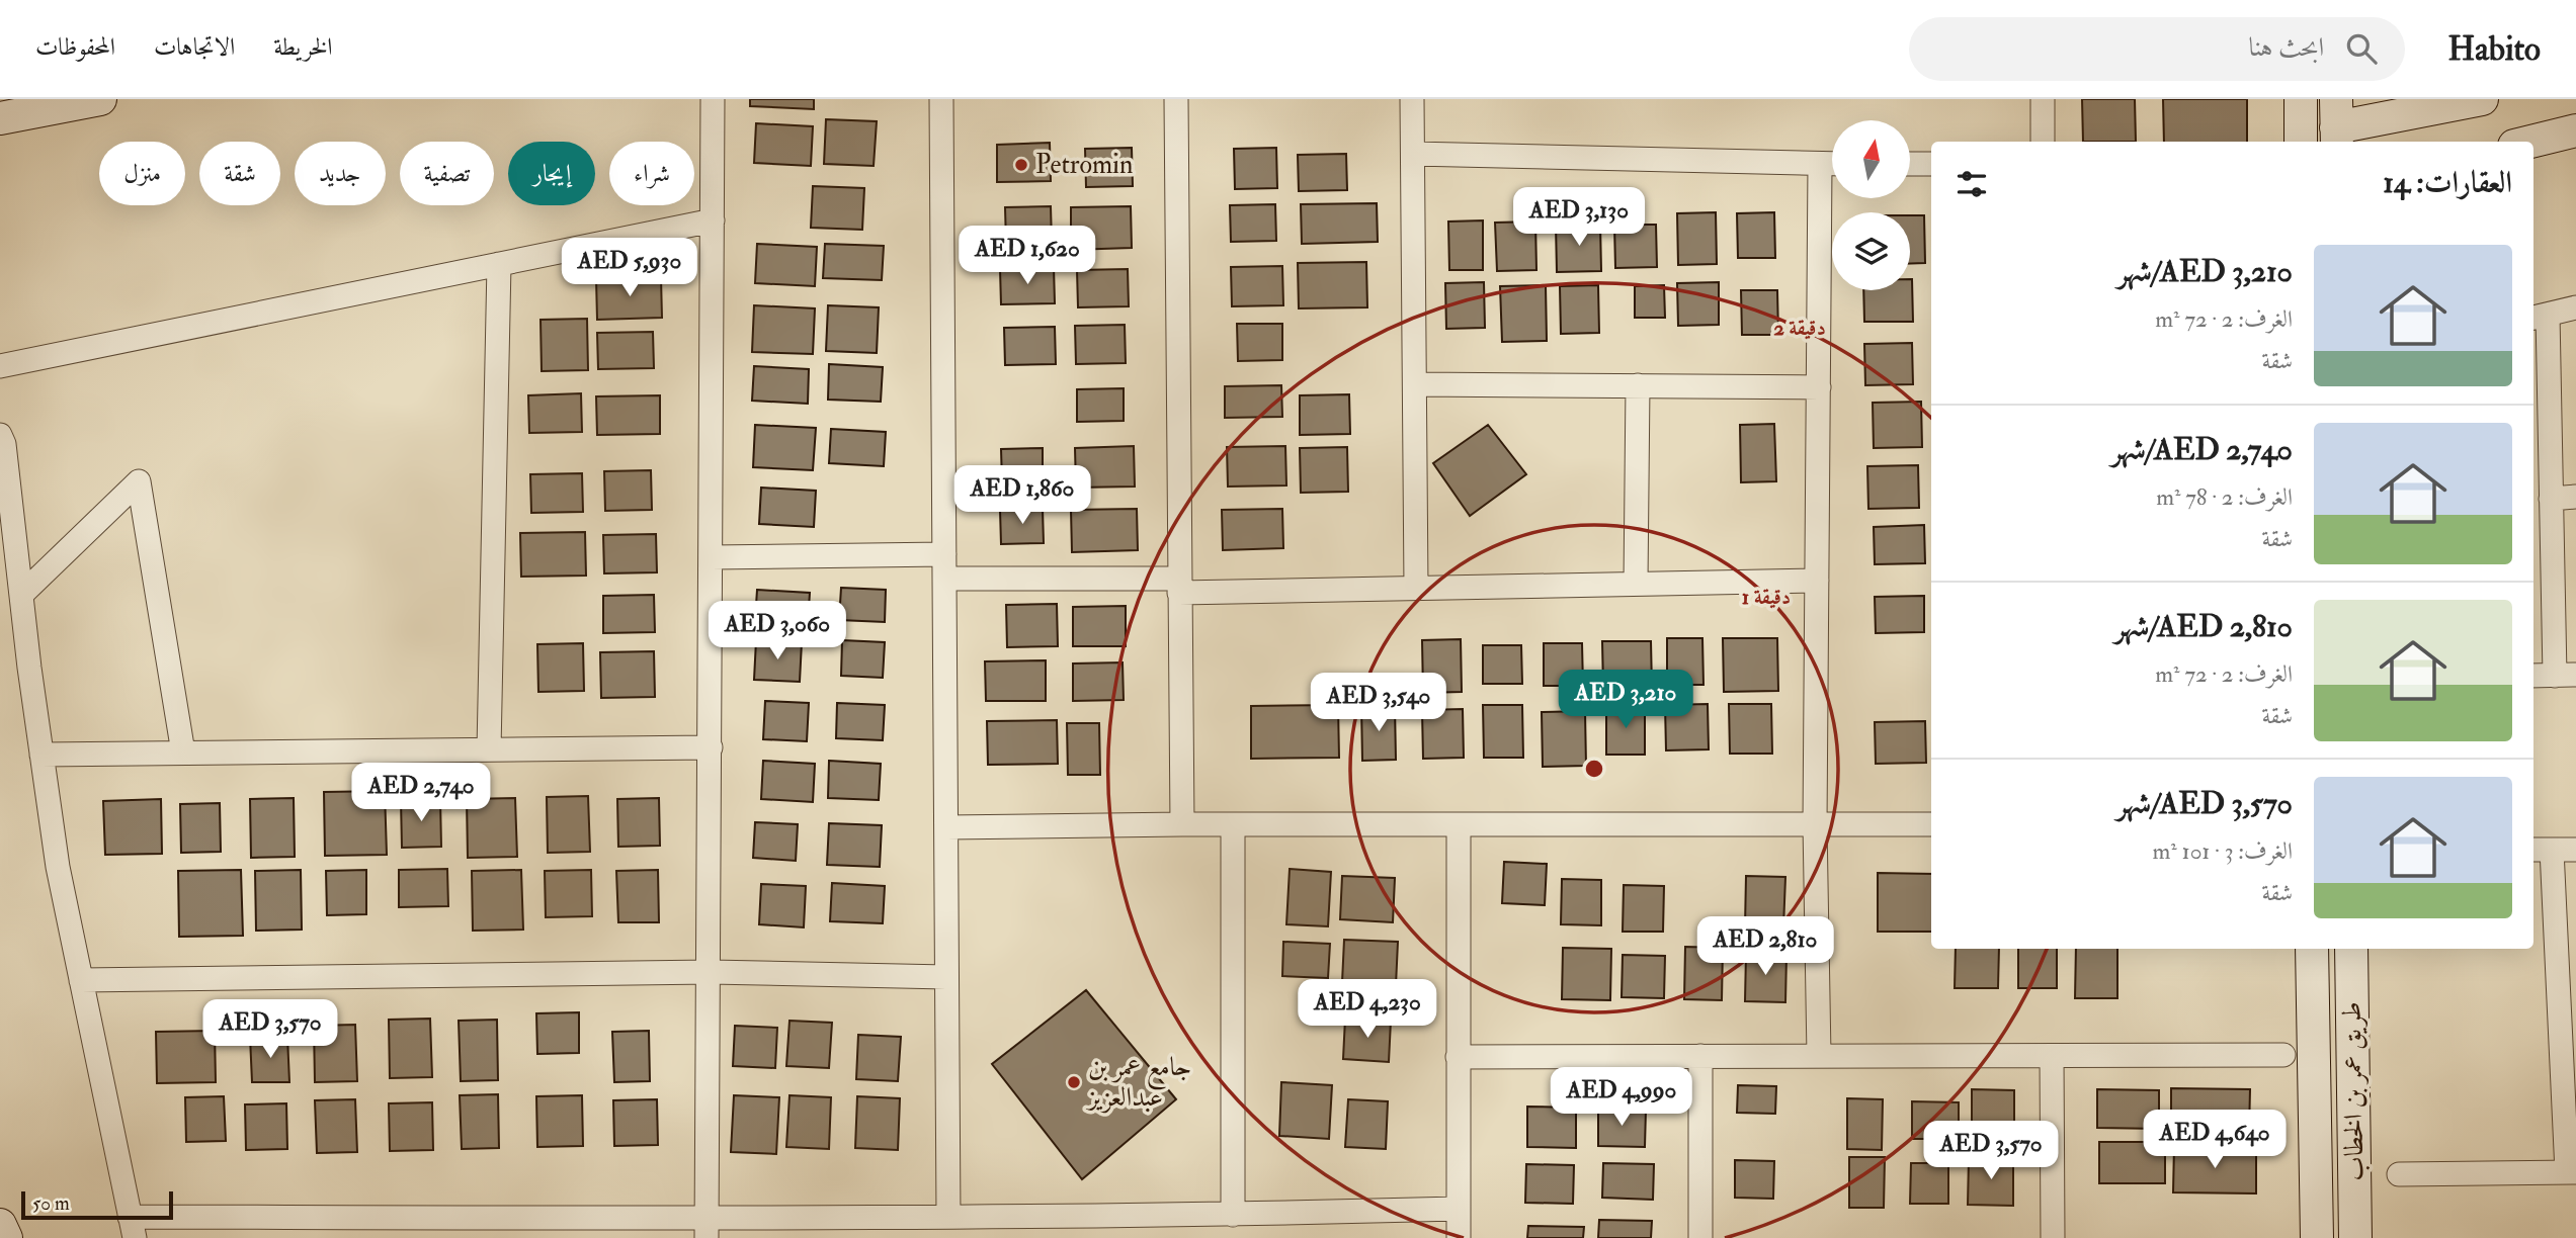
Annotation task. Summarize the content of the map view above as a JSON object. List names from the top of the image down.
{
  "streets": {
    "main road": ["طريق عمر بن الخطاب"]
  },
  "places": ["Petromin", "جامع عمر بن عبدالعزيز"],
  "scale_bar": "50 m",
  "north": "top",
  "page": {
    "header": "Habito",
    "search": "ابحث هنا",
    "nav": ["الخريطة", "الاتجاهات", "المحفوظات"],
    "chip": [
      "شراء",
      "إيجار",
      "تصفية",
      "جديد",
      "شقة",
      "منزل"
    ],
    "heading": "العقارات: 14",
    "price": [
      "AED 3,130",
      "AED 1,620",
      "AED 5,930",
      "AED 1,860",
      "AED 3,060",
      "AED 3,210",
      "AED 3,540",
      "AED 2,740",
      "AED 2,810",
      "AED 4,230",
      "AED 3,570",
      "AED 4,990",
      "AED 4,640",
      "AED 3,570"
    ],
    "list": [
      {
        "name": "AED 3,210/شهر",
        "note": "الغرف: 2 · 72 m² · شقة"
      },
      {
        "name": "AED 2,740/شهر",
        "note": "الغرف: 2 · 78 m² · شقة"
      },
      {
        "name": "AED 2,810/شهر",
        "note": "الغرف: 2 · 72 m² · شقة"
      },
      {
        "name": "AED 3,570/شهر",
        "note": "الغرف: 3 · 101 m² · شقة"
      }
    ],
    "scale": "50 m"
  },
  "rings": ["2 دقيقة", "1 دقيقة"]
}
